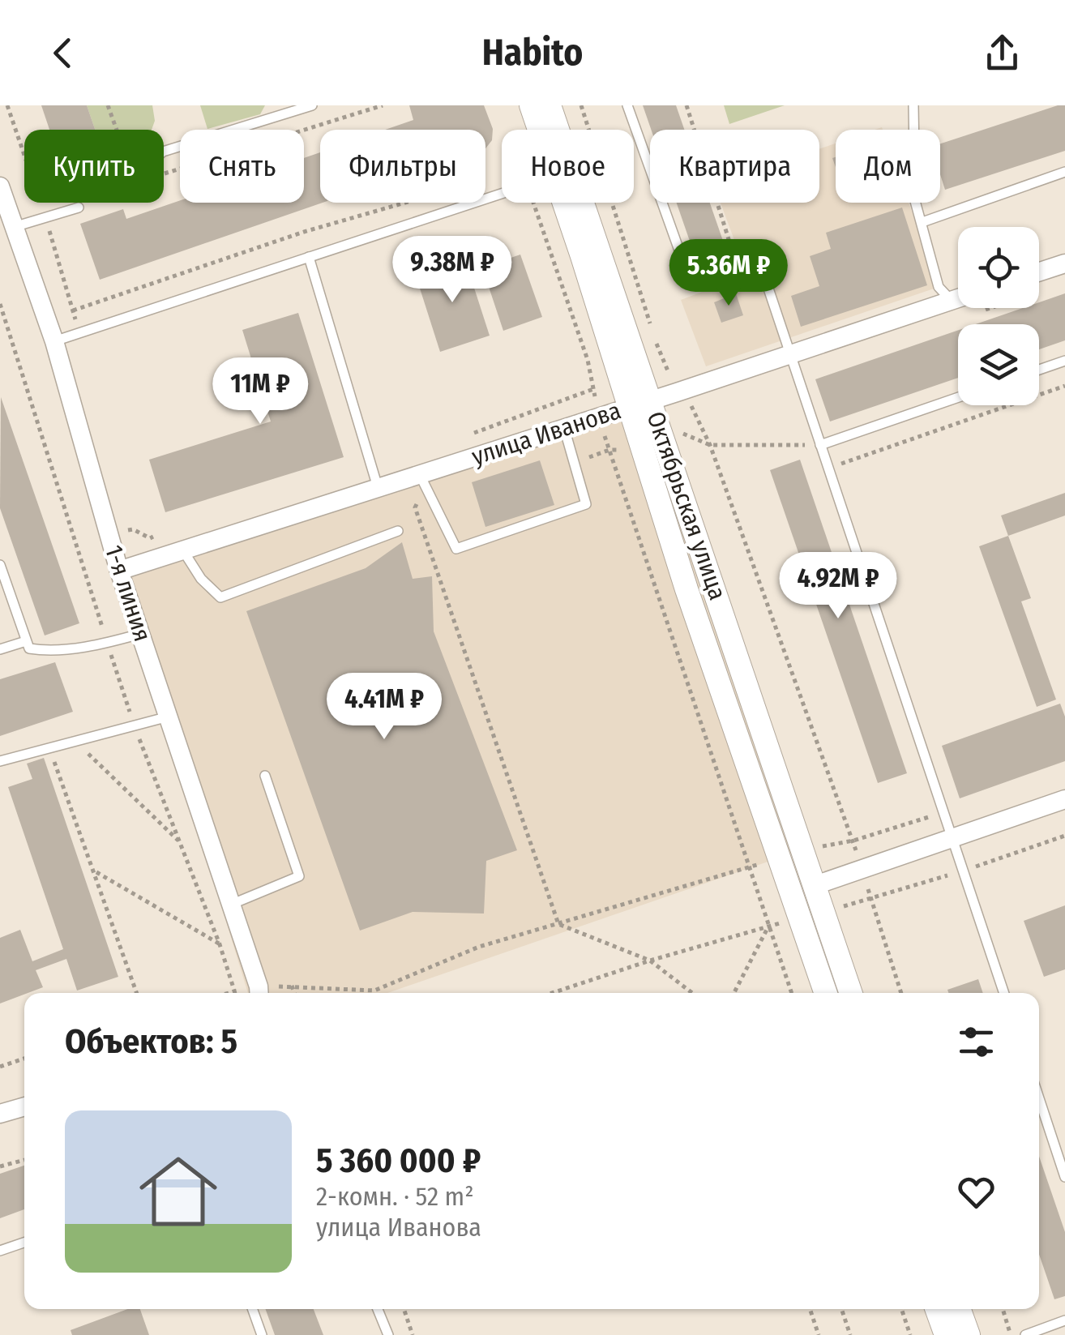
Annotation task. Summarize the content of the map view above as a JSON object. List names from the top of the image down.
{
  "streets": {
    "street": ["улица Иванова", "Октябрьская улица", "1-я линия"]
  },
  "crossings": [
    ["улица Иванова", "Октябрьская улица"],
    ["улица Иванова", "1-я линия"]
  ],
  "page": {
    "header": "Habito",
    "chip": [
      "Купить",
      "Снять",
      "Фильтры",
      "Новое",
      "Квартира",
      "Дом"
    ],
    "price": [
      "9.38M ₽",
      "5.36M ₽",
      "11M ₽",
      "4.92M ₽",
      "4.41M ₽"
    ],
    "heading": "Объектов: 5",
    "list": [
      {
        "name": "5 360 000 ₽",
        "note": "2-комн. · 52 m² · улица Иванова"
      }
    ]
  }
}
